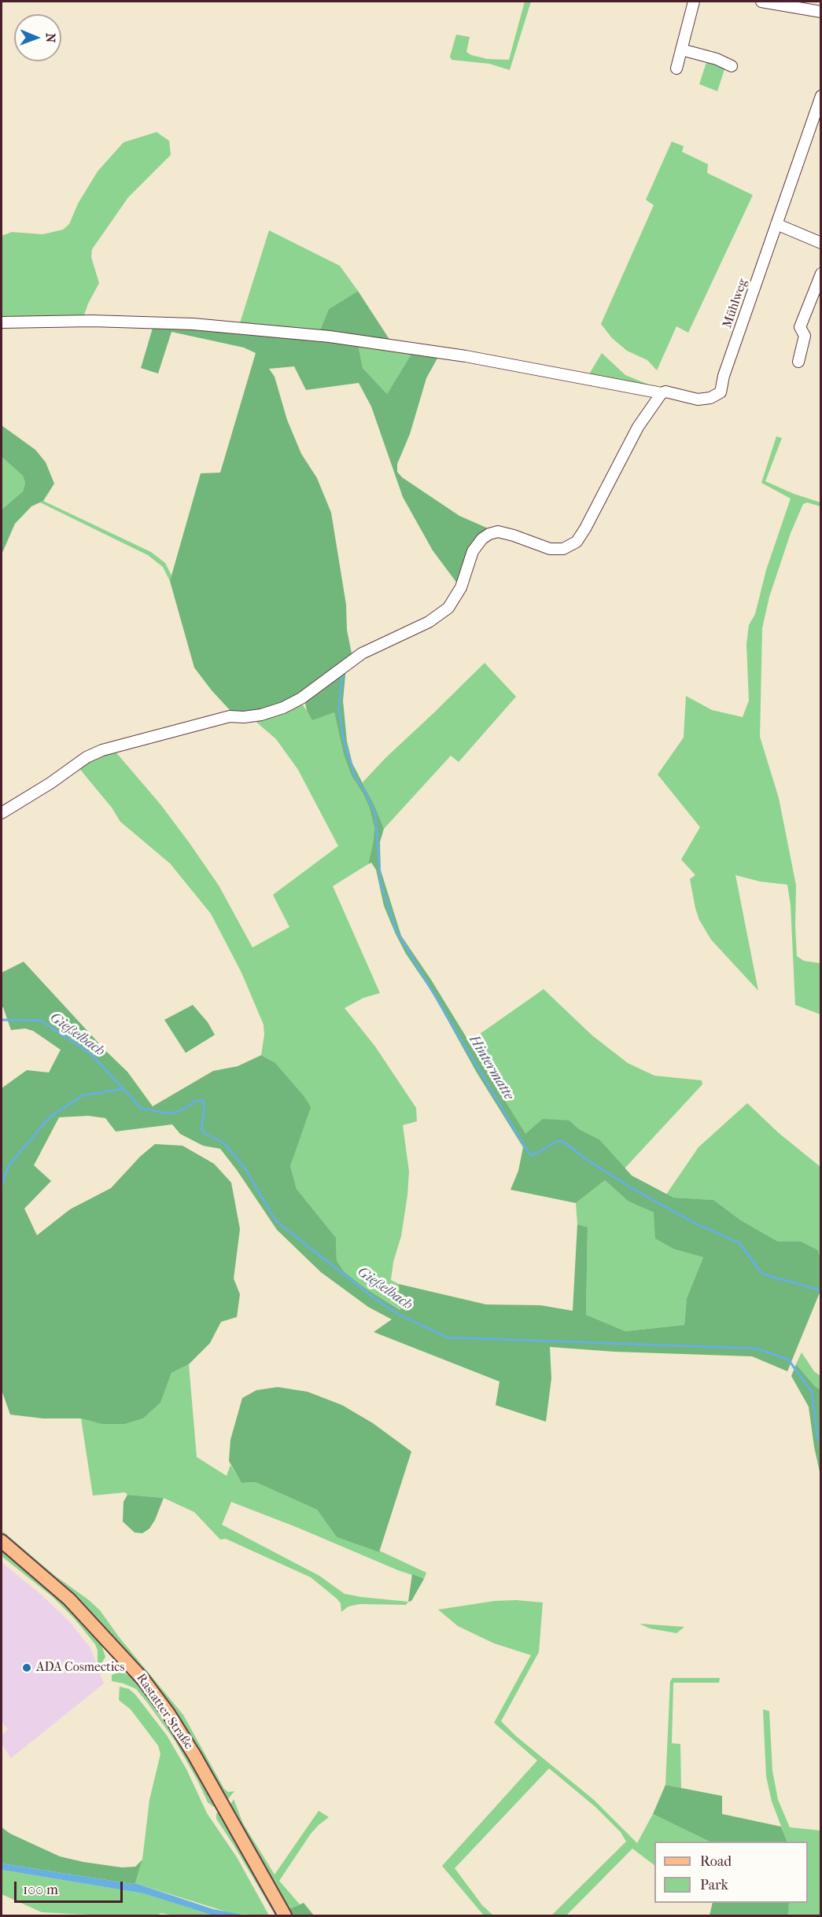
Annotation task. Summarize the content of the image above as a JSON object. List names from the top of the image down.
{
  "streets": {
    "main road": ["Rastatter Straße"],
    "street": ["Mühlweg"]
  },
  "water": ["Gießelbach", "Hintermatte"],
  "places": ["ADA Cosmectics"],
  "legend": ["Road", "Park"],
  "scale_bar": "100 m",
  "north": "right"
}
